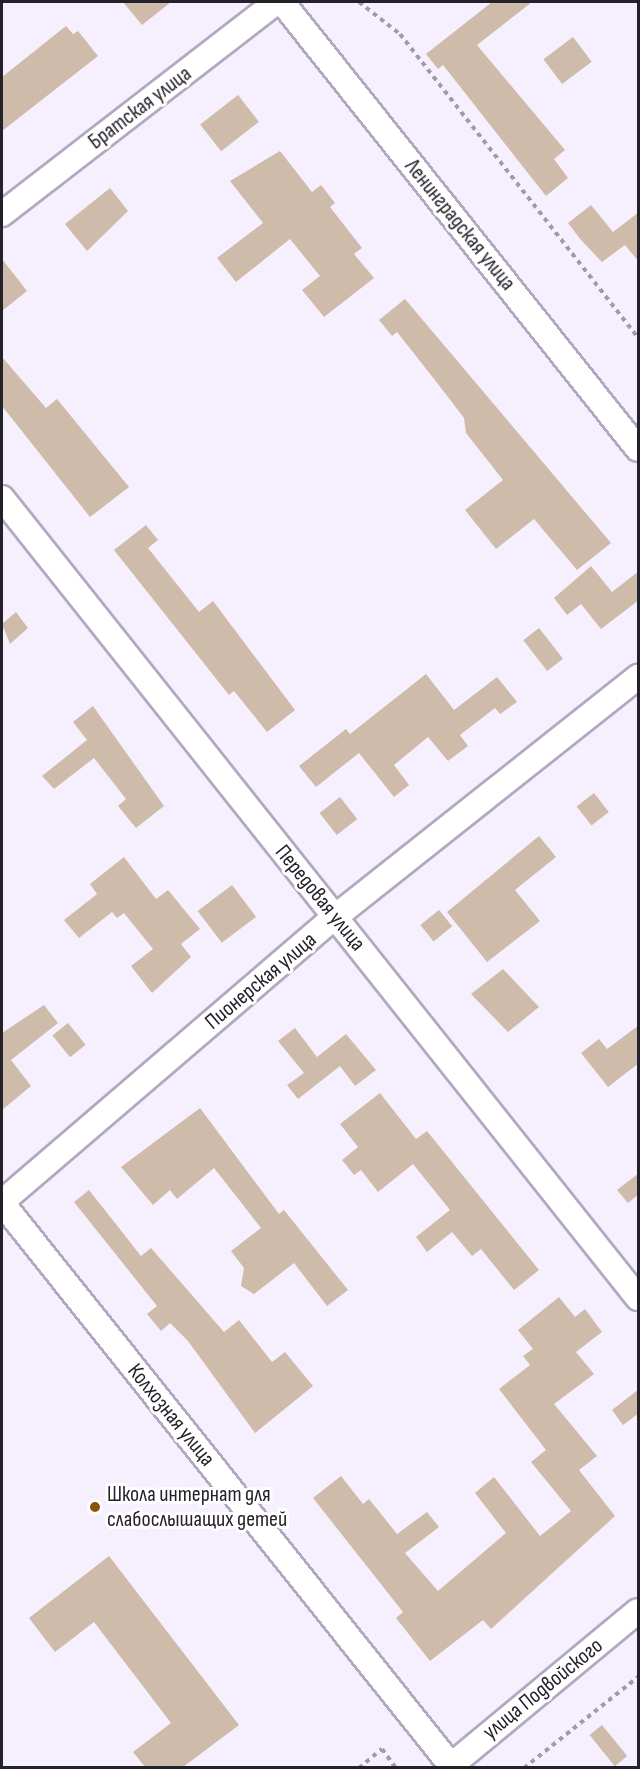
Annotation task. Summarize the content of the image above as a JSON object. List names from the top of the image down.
{
  "streets": {
    "street": [
      "Братская улица",
      "Ленинградская улица",
      "Передовая улица",
      "Пионерская улица",
      "Колхозная улица",
      "улица Подвойского"
    ]
  },
  "crossings": [
    ["Передовая улица", "Пионерская улица"],
    ["Пионерская улица", "Колхозная улица"],
    ["Колхозная улица", "улица Подвойского"]
  ],
  "places": ["Школа интернат для слабослышащих детей"]
}
